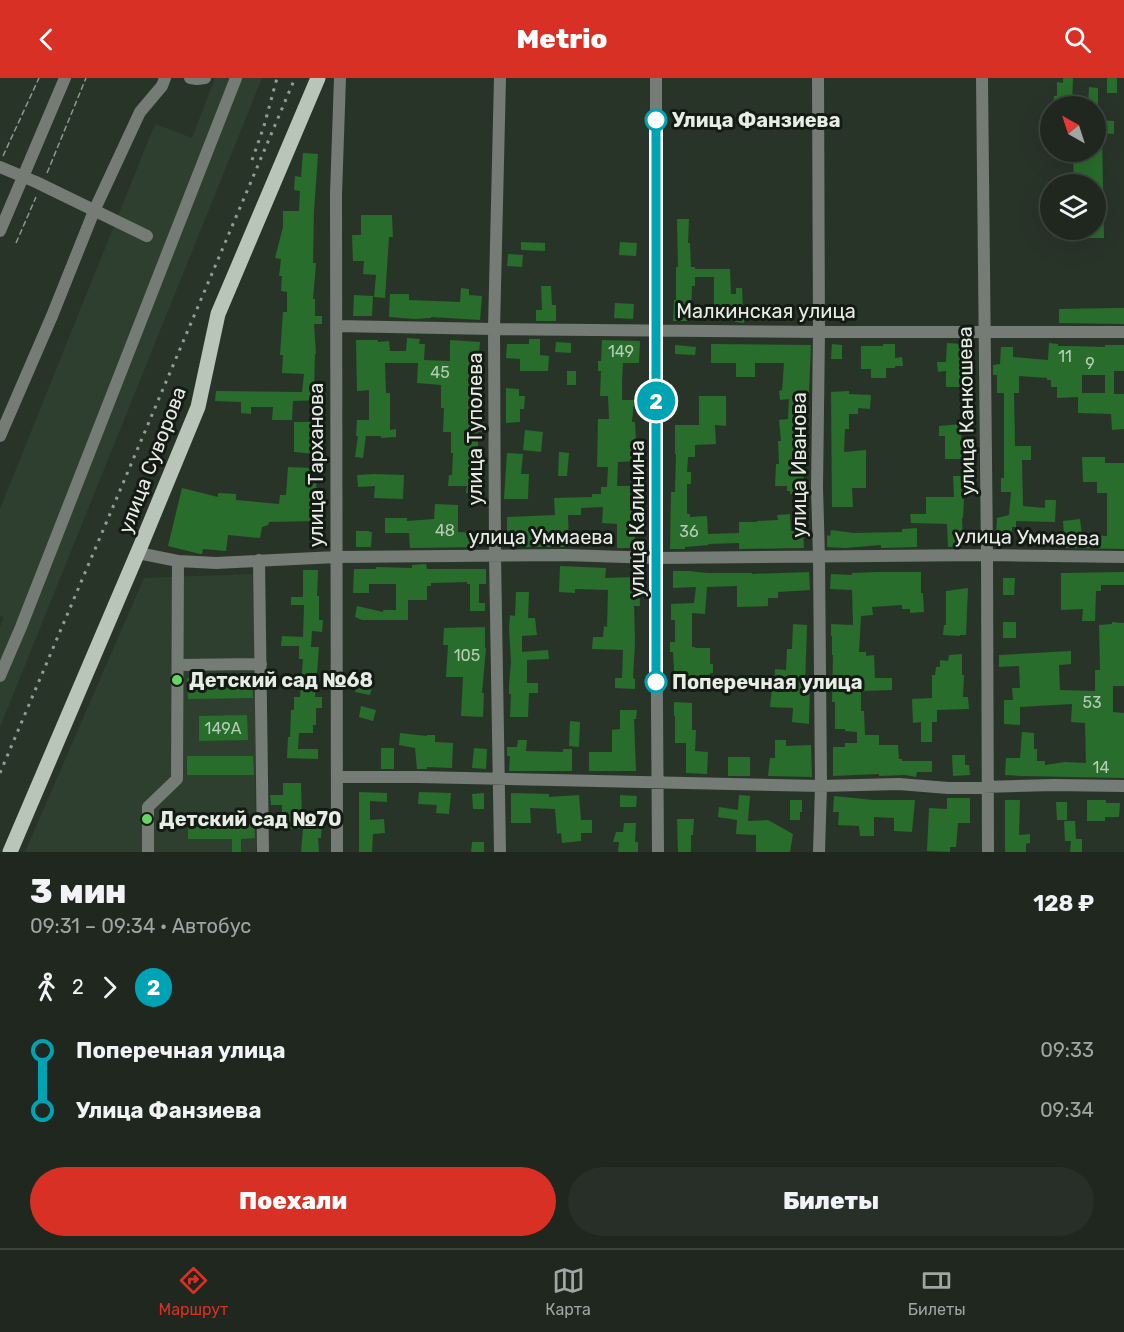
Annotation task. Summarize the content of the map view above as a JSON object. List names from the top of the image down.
{
  "streets": {
    "main road": ["улица Суворова"],
    "street": [
      "Малкинская улица",
      "улица Канкошева",
      "улица Туполева",
      "улица Тарханова",
      "улица Иванова",
      "улица Калинина",
      "улица Уммаева"
    ]
  },
  "crossings": [
    ["Малкинская улица", "улица Канкошева"],
    ["Малкинская улица", "улица Туполева"],
    ["Малкинская улица", "улица Тарханова"],
    ["Малкинская улица", "улица Иванова"],
    ["Малкинская улица", "улица Калинина"],
    ["улица Канкошева", "улица Уммаева"],
    ["улица Туполева", "улица Уммаева"],
    ["улица Суворова", "улица Уммаева"],
    ["улица Тарханова", "улица Уммаева"],
    ["улица Иванова", "улица Уммаева"],
    ["улица Калинина", "улица Уммаева"]
  ],
  "places": [
    "Улица Фанзиева",
    "Детский сад №68",
    "Поперечная улица",
    "Детский сад №70"
  ],
  "lines": ["bus line 2"],
  "house_numbers": [
    "149",
    "11",
    "9",
    "45",
    "48",
    "36",
    "105",
    "53",
    "149А",
    "14"
  ],
  "north": "top left",
  "page": {
    "header": "Metrio",
    "on_map": "2",
    "heading": ["3 мин", "09:31 – 09:34 · Автобус", "128 ₽"],
    "legs": ["2", "2"],
    "list": [
      {
        "name": "Поперечная улица",
        "value": "09:33"
      },
      {
        "name": "Улица Фанзиева",
        "value": "09:34"
      }
    ],
    "buttons": ["Поехали", "Билеты"],
    "tabs": ["Маршрут", "Карта", "Билеты"]
  }
}
